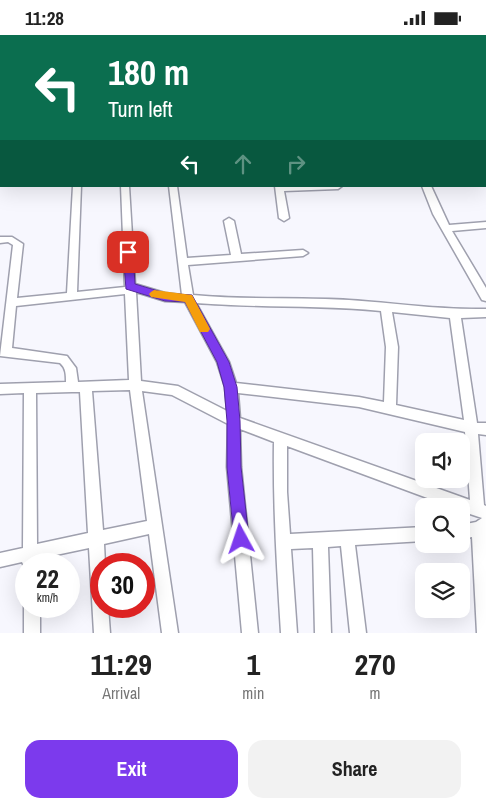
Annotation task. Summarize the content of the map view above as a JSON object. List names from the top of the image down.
{
  "page": {
    "status": "11:28",
    "turn": ["180 m", "Turn left"],
    "speed": "22 km/h",
    "limit": "30",
    "eta": [
      "11:29",
      "Arrival",
      "1",
      "min",
      "270",
      "m"
    ],
    "buttons": ["Exit", "Share"]
  }
}
